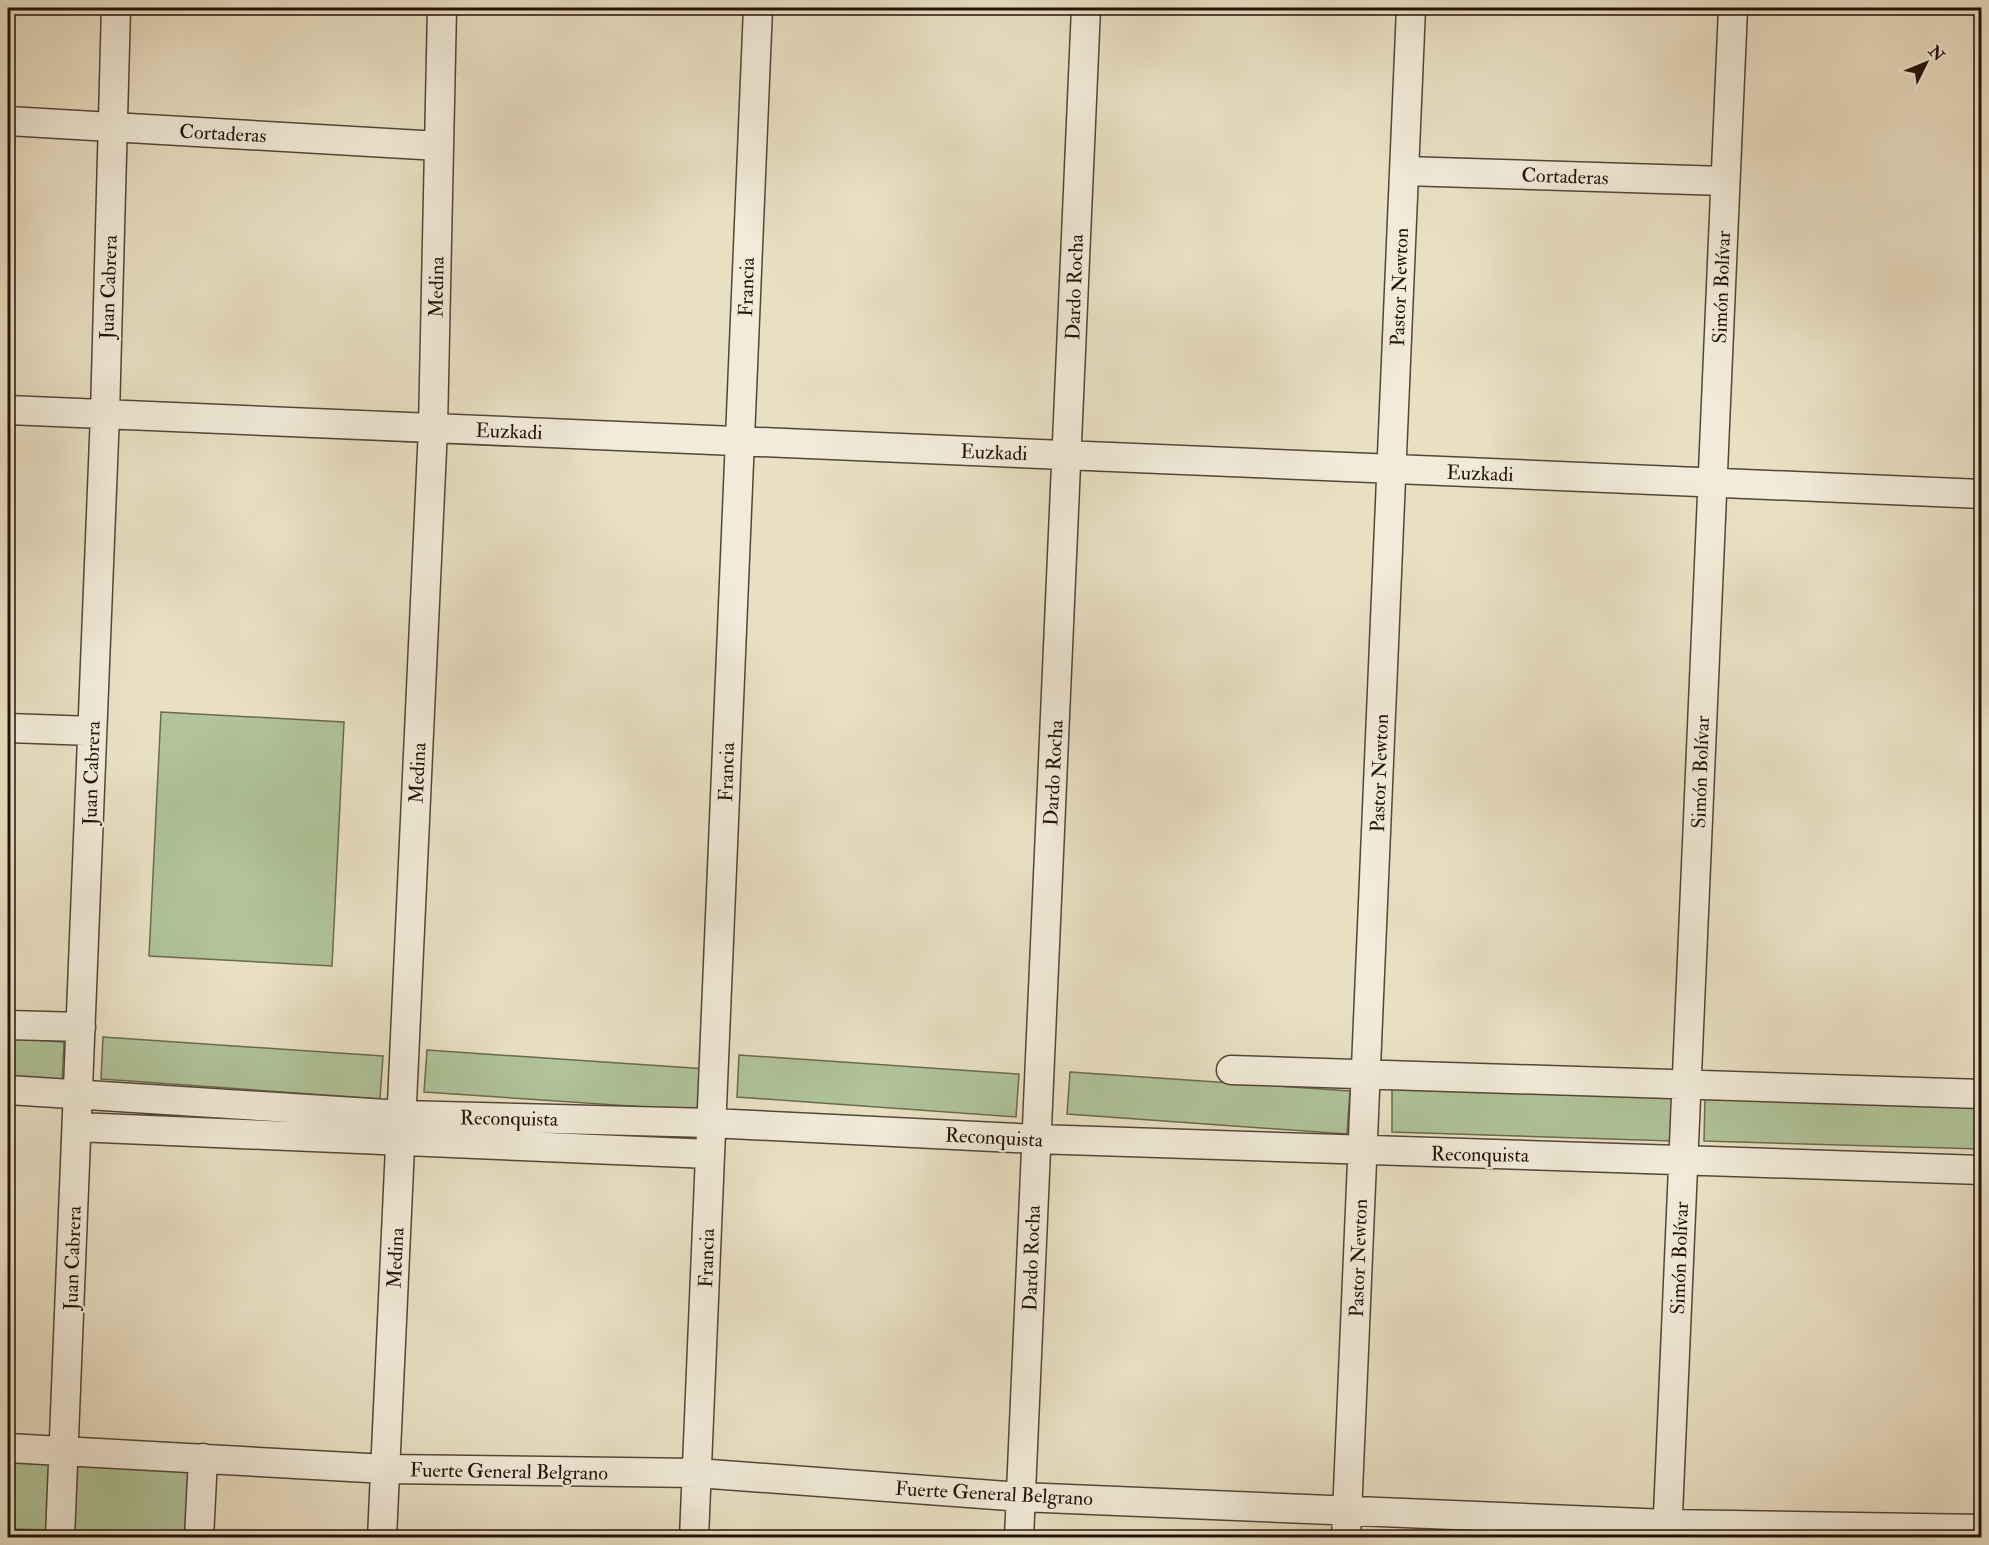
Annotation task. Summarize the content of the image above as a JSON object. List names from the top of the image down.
{
  "streets": {
    "street": [
      "Cortaderas",
      "Juan Cabrera",
      "Medina",
      "Francia",
      "Dardo Rocha",
      "Pastor Newton",
      "Simón Bolívar",
      "Euzkadi",
      "Reconquista",
      "Fuerte General Belgrano"
    ]
  },
  "crossings": [
    ["Cortaderas", "Juan Cabrera"],
    ["Cortaderas", "Medina"],
    ["Cortaderas", "Pastor Newton"],
    ["Cortaderas", "Simón Bolívar"],
    ["Juan Cabrera", "Euzkadi"],
    ["Juan Cabrera", "Reconquista"],
    ["Juan Cabrera", "Fuerte General Belgrano"],
    ["Medina", "Euzkadi"],
    ["Medina", "Reconquista"],
    ["Medina", "Fuerte General Belgrano"],
    ["Francia", "Euzkadi"],
    ["Francia", "Reconquista"],
    ["Francia", "Fuerte General Belgrano"],
    ["Dardo Rocha", "Euzkadi"],
    ["Dardo Rocha", "Reconquista"],
    ["Dardo Rocha", "Fuerte General Belgrano"],
    ["Pastor Newton", "Euzkadi"],
    ["Pastor Newton", "Reconquista"],
    ["Pastor Newton", "Fuerte General Belgrano"],
    ["Simón Bolívar", "Euzkadi"],
    ["Simón Bolívar", "Reconquista"],
    ["Simón Bolívar", "Fuerte General Belgrano"]
  ],
  "north": "top right"
}
